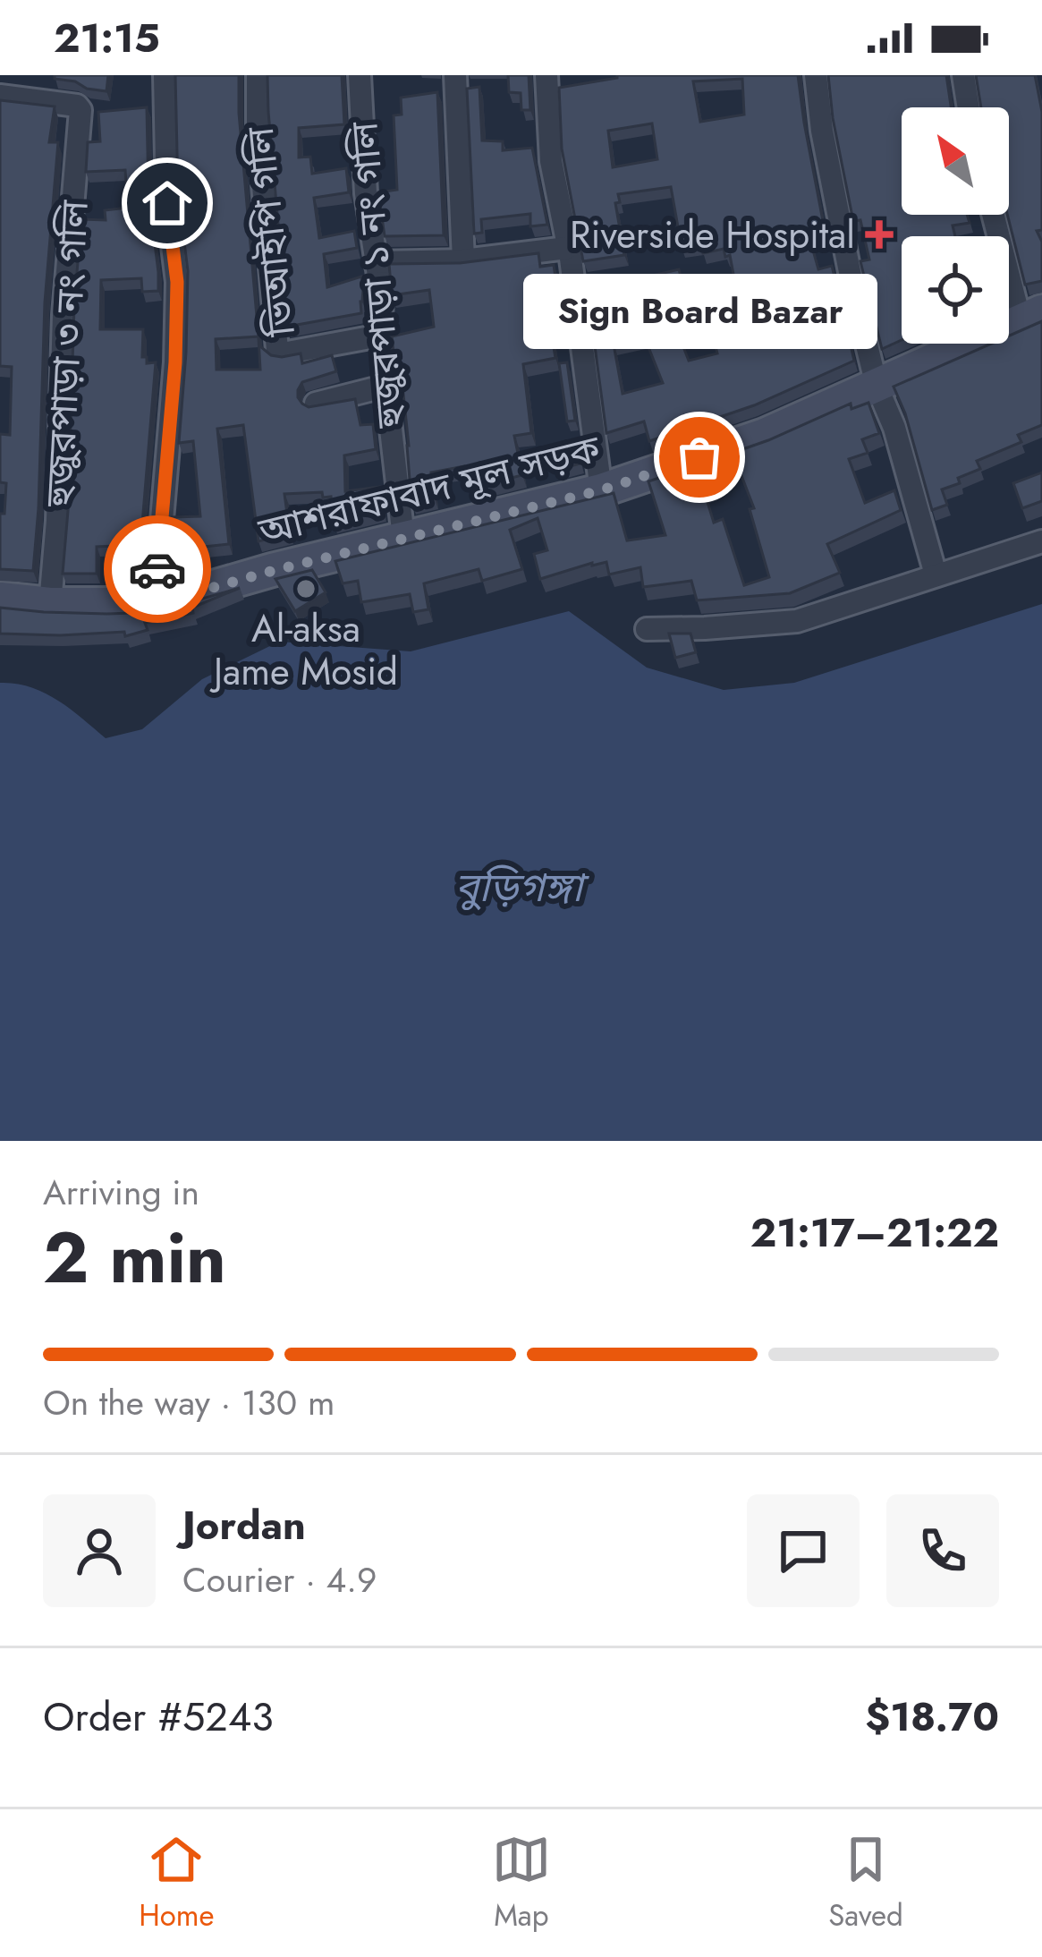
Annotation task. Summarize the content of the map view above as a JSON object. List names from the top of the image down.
{
  "streets": {
    "street": [
      "ভিআইপি গলি",
      "হুজুরপাড়া ১ নং গলি",
      "হুজুরপাড়া ৩ নং গলি",
      "আশরাফাবাদ মূল সড়ক"
    ]
  },
  "crossings": [
    ["ভিআইপি গলি", "হুজুরপাড়া ১ নং গলি"],
    ["হুজুরপাড়া ১ নং গলি", "আশরাফাবাদ মূল সড়ক"],
    ["হুজুরপাড়া ৩ নং গলি", "আশরাফাবাদ মূল সড়ক"]
  ],
  "water": ["বুড়িগঙ্গা"],
  "places": {
    "health": ["Riverside Hospital"],
    "other": ["Sign Board Bazar", "Al-aksa Jame Mosid"]
  },
  "north": "top left",
  "page": {
    "status": "21:15",
    "bubble": "Sign Board Bazar",
    "heading": ["2 min", "Arriving in", "21:17–21:22"],
    "panel": [
      "Jordan",
      "Courier · 4.9",
      "Order #5243",
      "$18.70"
    ],
    "bar": "On the way · 130 m",
    "tabs": ["Home", "Map", "Saved"]
  }
}
